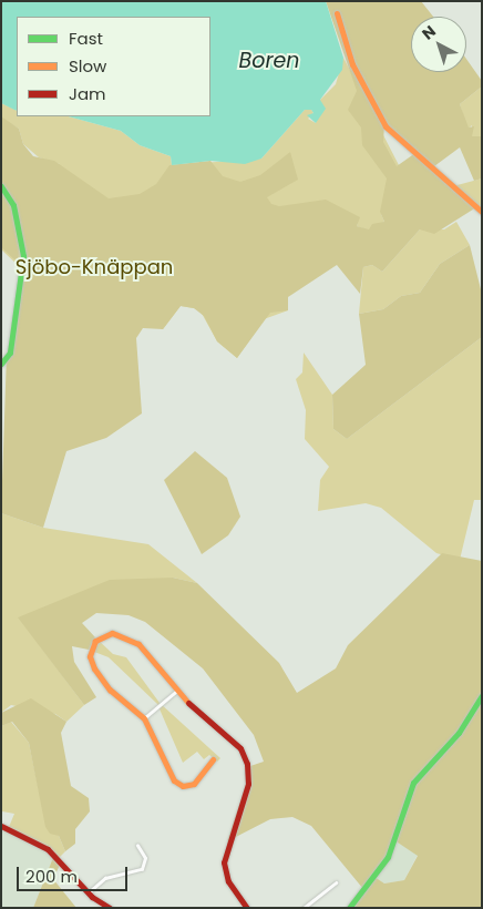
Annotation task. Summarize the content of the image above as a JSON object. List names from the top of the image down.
{
  "water": ["Boren"],
  "parks": ["Sjöbo-Knäppan"],
  "legend": ["Fast", "Slow", "Jam"],
  "scale_bar": "200 m",
  "north": "top left"
}
